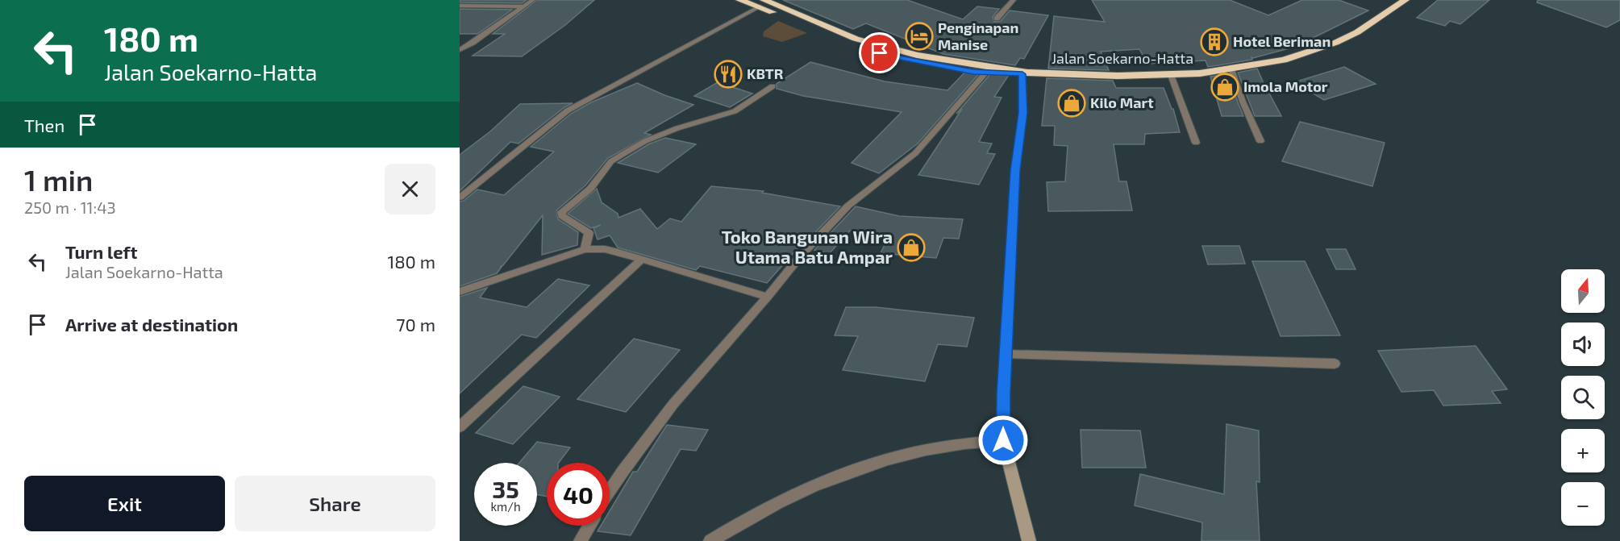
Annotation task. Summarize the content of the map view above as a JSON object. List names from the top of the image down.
{
  "streets": {
    "highway": ["Jalan Soekarno-Hatta"]
  },
  "places": {
    "hotel": ["Penginapan Manise"],
    "building": ["Hotel Beriman"],
    "restaurant": ["KBTR"],
    "shop": ["Imola Motor", "Kilo Mart", "Toko Bangunan Wira Utama Batu Ampar"]
  },
  "north": "top",
  "page": {
    "turn": ["180 m", "Jalan Soekarno-Hatta"],
    "then": "Then",
    "heading": ["1 min", "250 m · 11:43"],
    "list": [
      {
        "name": "Turn left",
        "note": "Jalan Soekarno-Hatta",
        "value": "180 m"
      },
      {
        "name": "Arrive at destination",
        "value": "70 m"
      }
    ],
    "map_buttons": ["+", "−"],
    "speed": "35 km/h",
    "limit": "40",
    "buttons": ["Exit", "Share"]
  }
}
